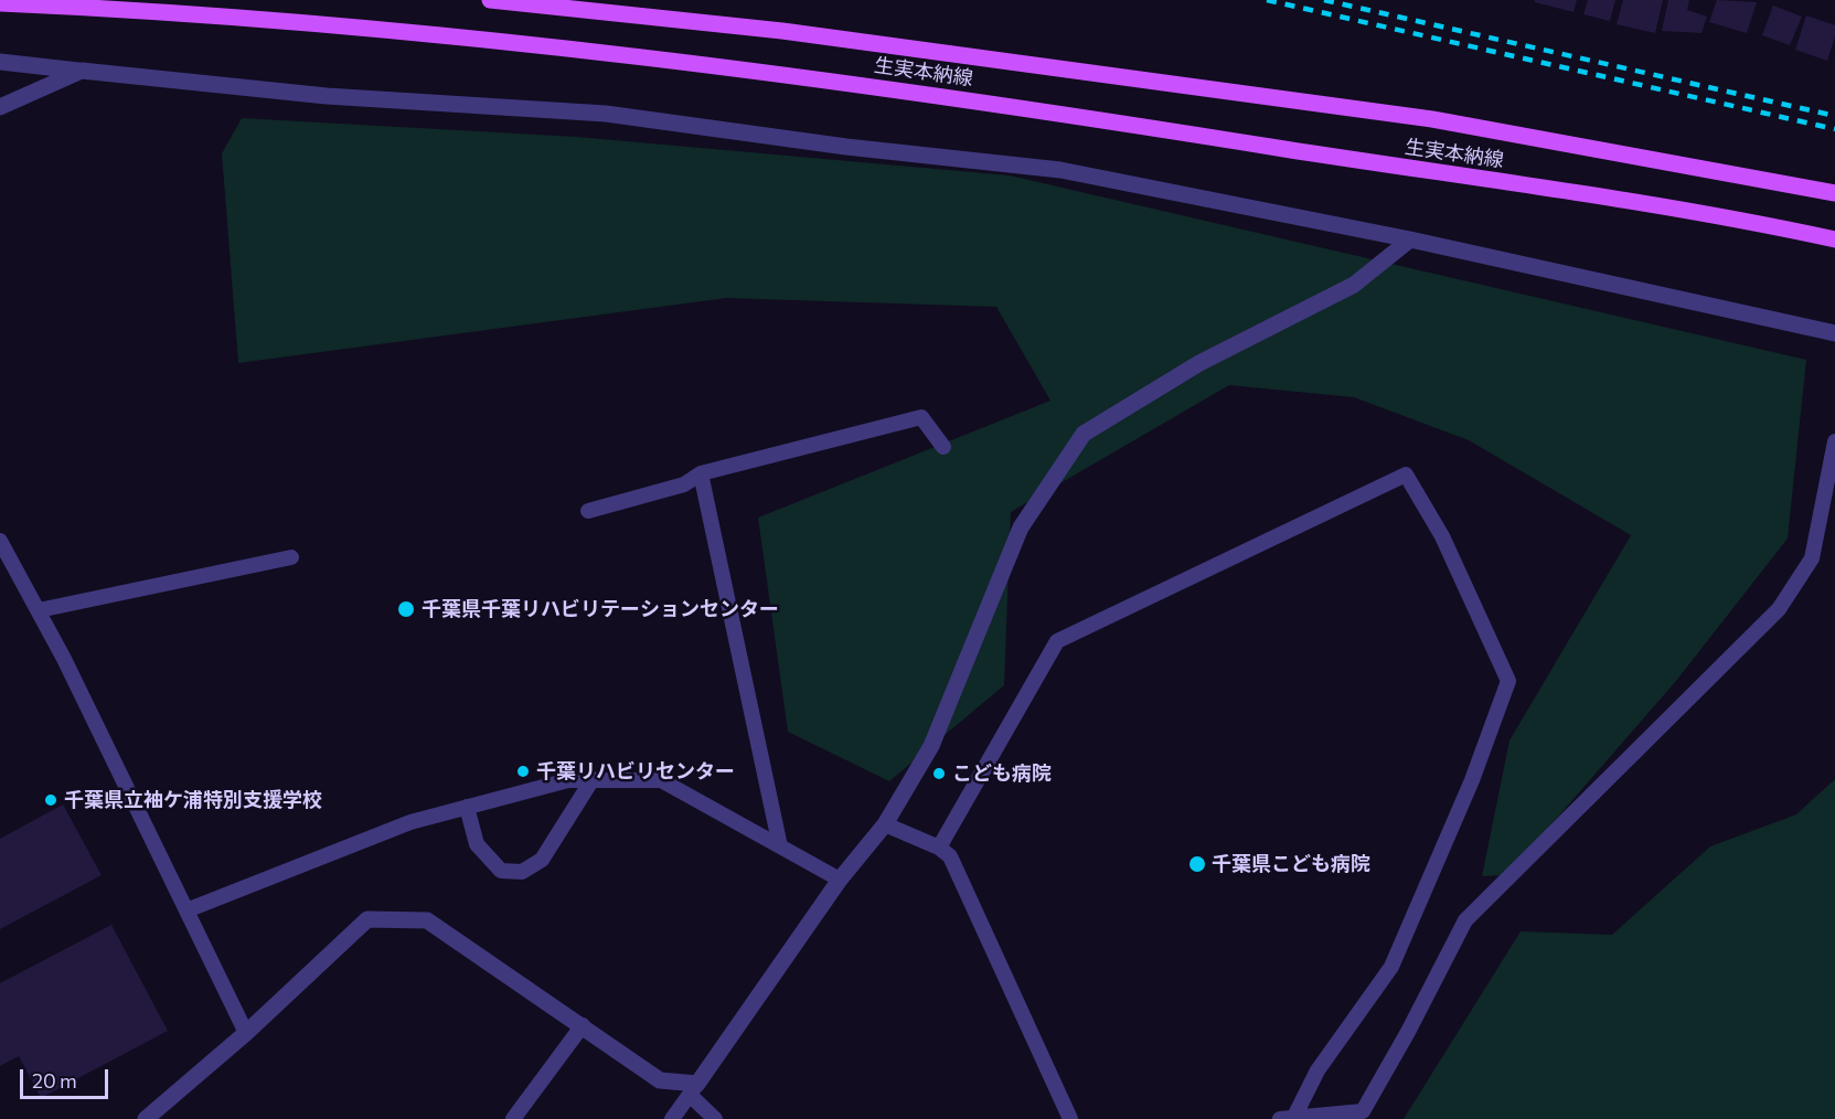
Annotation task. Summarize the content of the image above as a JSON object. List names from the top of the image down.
{
  "streets": {
    "main road": ["生実本納線"]
  },
  "places": [
    "千葉県千葉リハビリテーションセンター",
    "千葉リハビリセンター",
    "こども病院",
    "千葉県立袖ケ浦特別支援学校",
    "千葉県こども病院"
  ],
  "scale_bar": "20 m"
}
